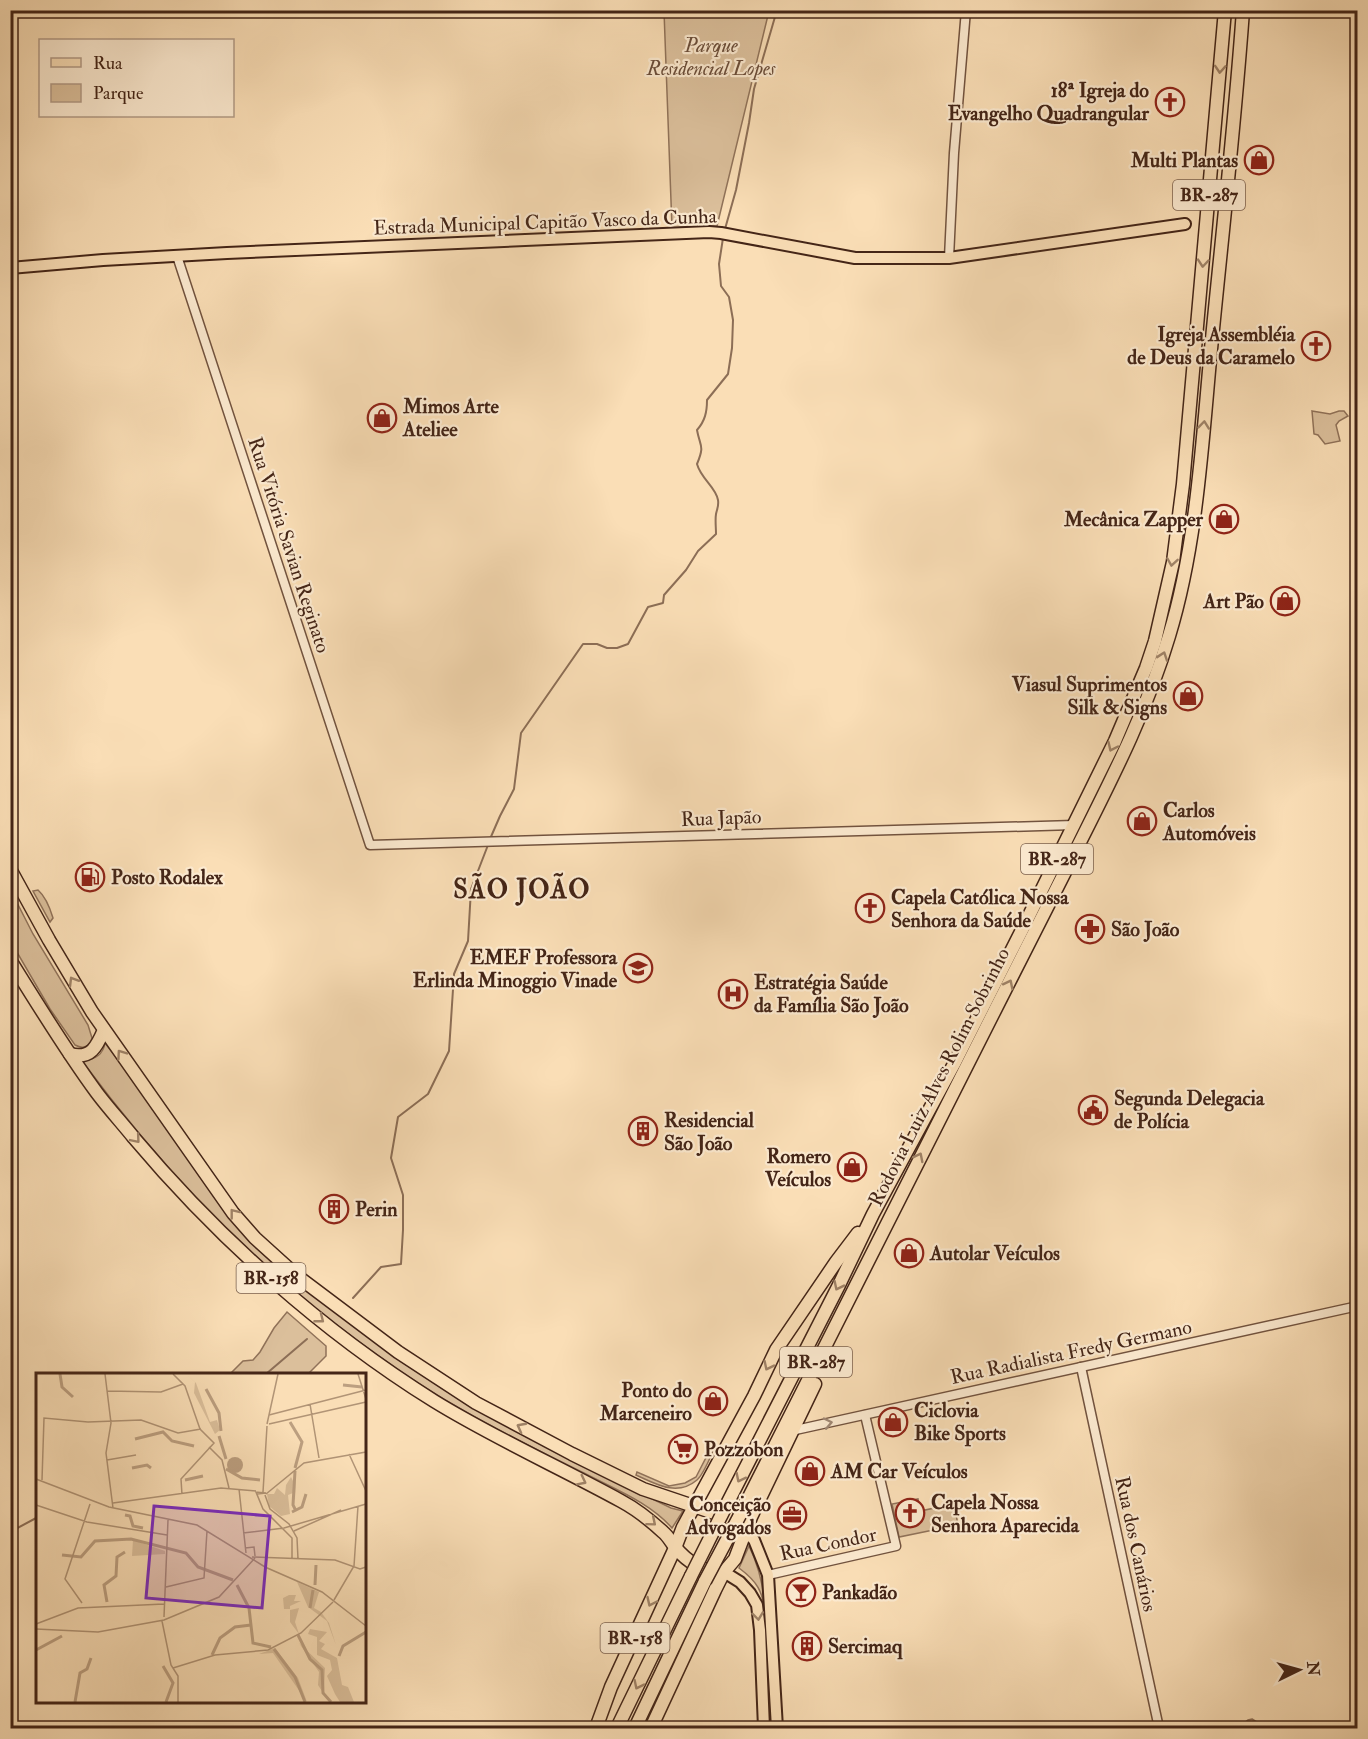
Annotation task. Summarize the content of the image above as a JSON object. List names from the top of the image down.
{
  "streets": {
    "highway": ["BR-287", "Rodovia Luiz Alves Rolim Sobrinho", "BR-158"],
    "main road": ["Estrada Municipal Capitão Vasco da Cunha"],
    "street": [
      "Rua Vitória Savian Reginato",
      "Rua Japão",
      "Rua Radialista Fredy Germano",
      "Rua Condor",
      "Rua dos Canários"
    ]
  },
  "crossings": [
    ["BR-287", "Rodovia Luiz Alves Rolim Sobrinho"],
    ["BR-287", "BR-158"],
    ["BR-287", "Rua Radialista Fredy Germano"],
    ["Estrada Municipal Capitão Vasco da Cunha", "Rua Vitória Savian Reginato"],
    ["Rua Vitória Savian Reginato", "Rua Japão"],
    ["Rua Japão", "Rodovia Luiz Alves Rolim Sobrinho"],
    ["Rua Radialista Fredy Germano", "Rua Condor"],
    ["Rua Radialista Fredy Germano", "Rua dos Canários"]
  ],
  "districts": ["SÃO JOÃO"],
  "parks": ["Parque Residencial Lopes"],
  "places": {
    "church": [
      "18ª Igreja do Evangelho Quadrangular",
      "Igreja Assembléia de Deus da Caramelo",
      "Capela Católica Nossa Senhora da Saúde",
      "Capela Nossa Senhora Aparecida"
    ],
    "shop": [
      "Multi Plantas",
      "Mimos Arte Ateliee",
      "Mecânica Zapper",
      "Art Pão",
      "Viasul Suprimentos Silk & Signs",
      "Carlos Automóveis",
      "Romero Veículos",
      "Autolar Veículos",
      "Ponto do Marceneiro",
      "Ciclovia Bike Sports",
      "AM Car Veículos"
    ],
    "fuel station": ["Posto Rodalex"],
    "pharmacy": ["São João"],
    "school or university": ["EMEF Professora Erlinda Minoggio Vinade"],
    "hospital": ["Estratégia Saúde da Família São João"],
    "public building": ["Segunda Delegacia de Polícia"],
    "building": ["Residencial São João", "Perin", "Sercimaq"],
    "supermarket": ["Pozzobon"],
    "office": ["Conceição Advogados"],
    "bar": ["Pankadão"]
  },
  "legend": ["Rua", "Parque"],
  "north": "right"
}
